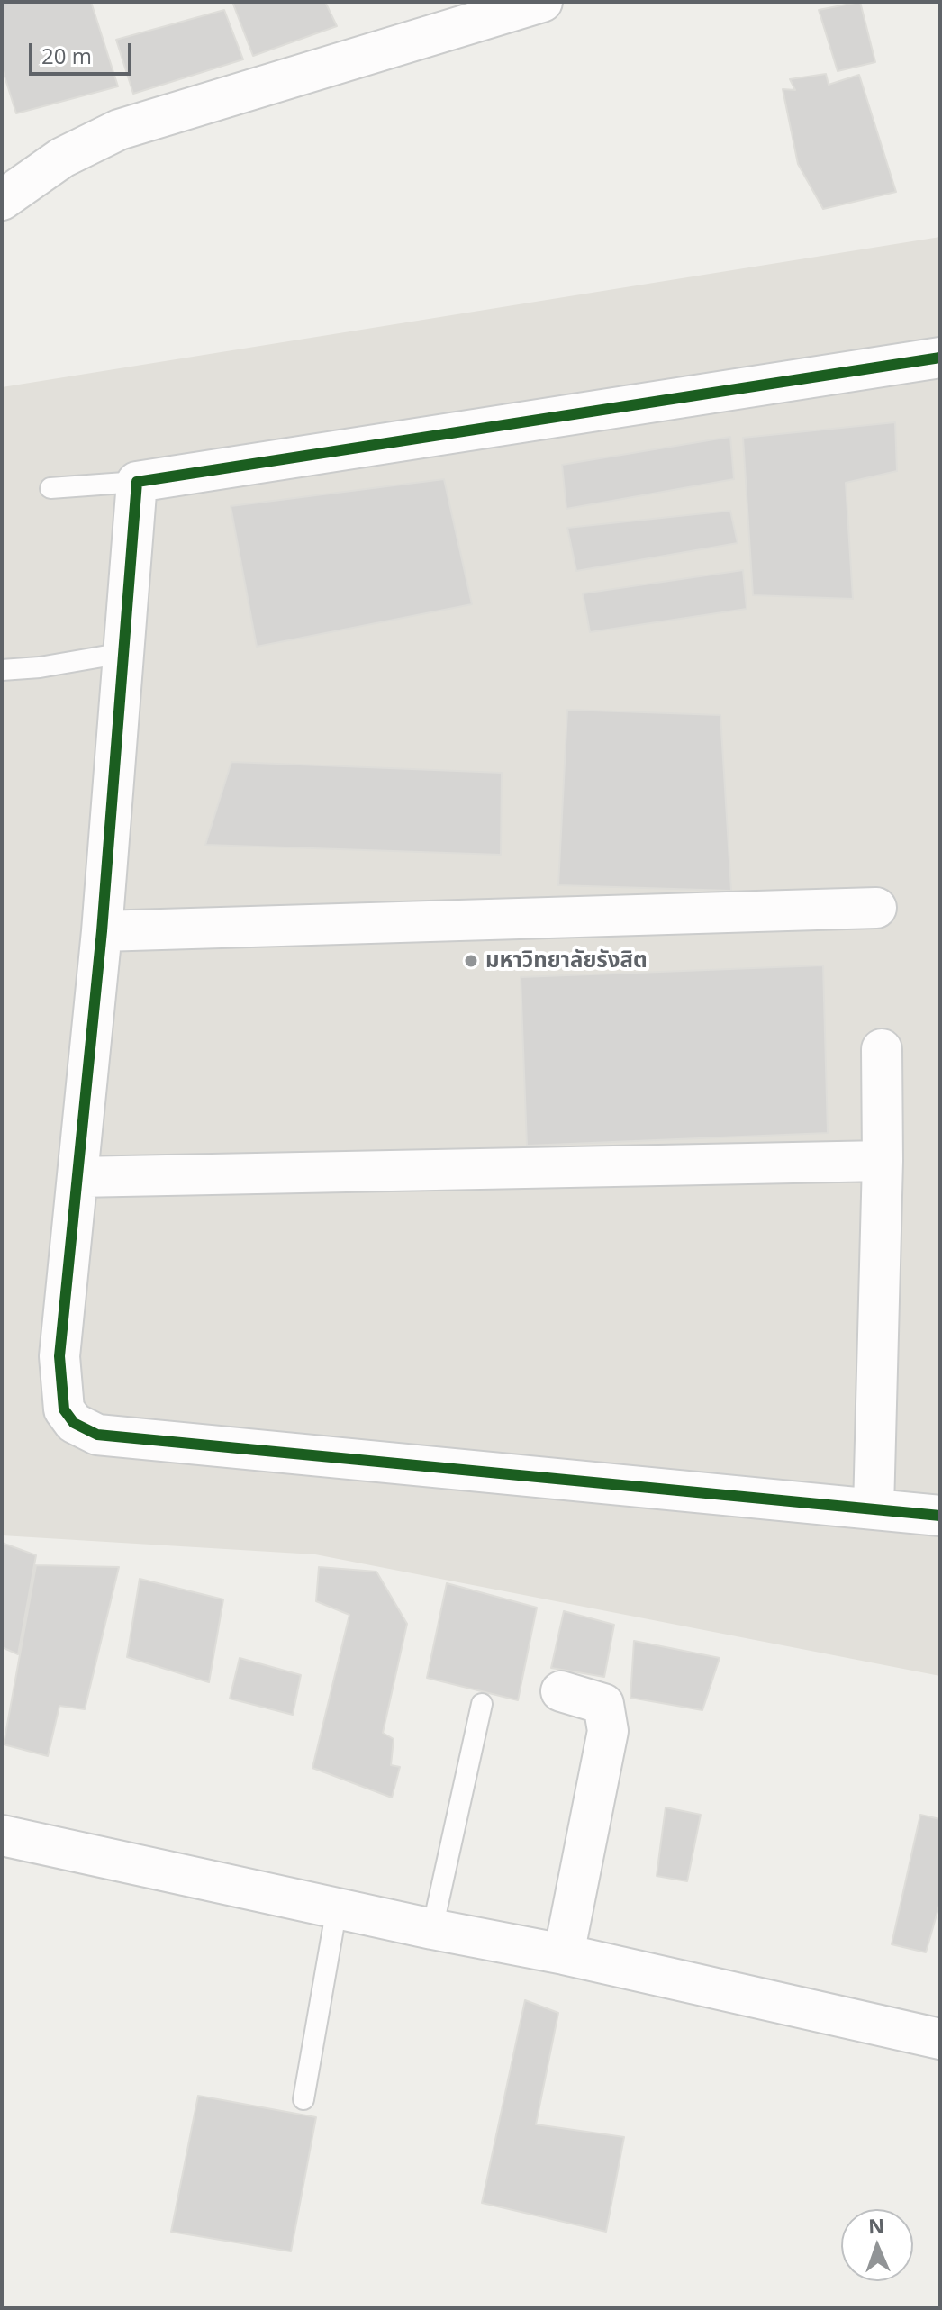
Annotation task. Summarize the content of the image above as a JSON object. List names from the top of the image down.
{
  "places": ["มหาวิทยาลัยรังสิต"],
  "scale_bar": "20 m",
  "north": "top"
}
